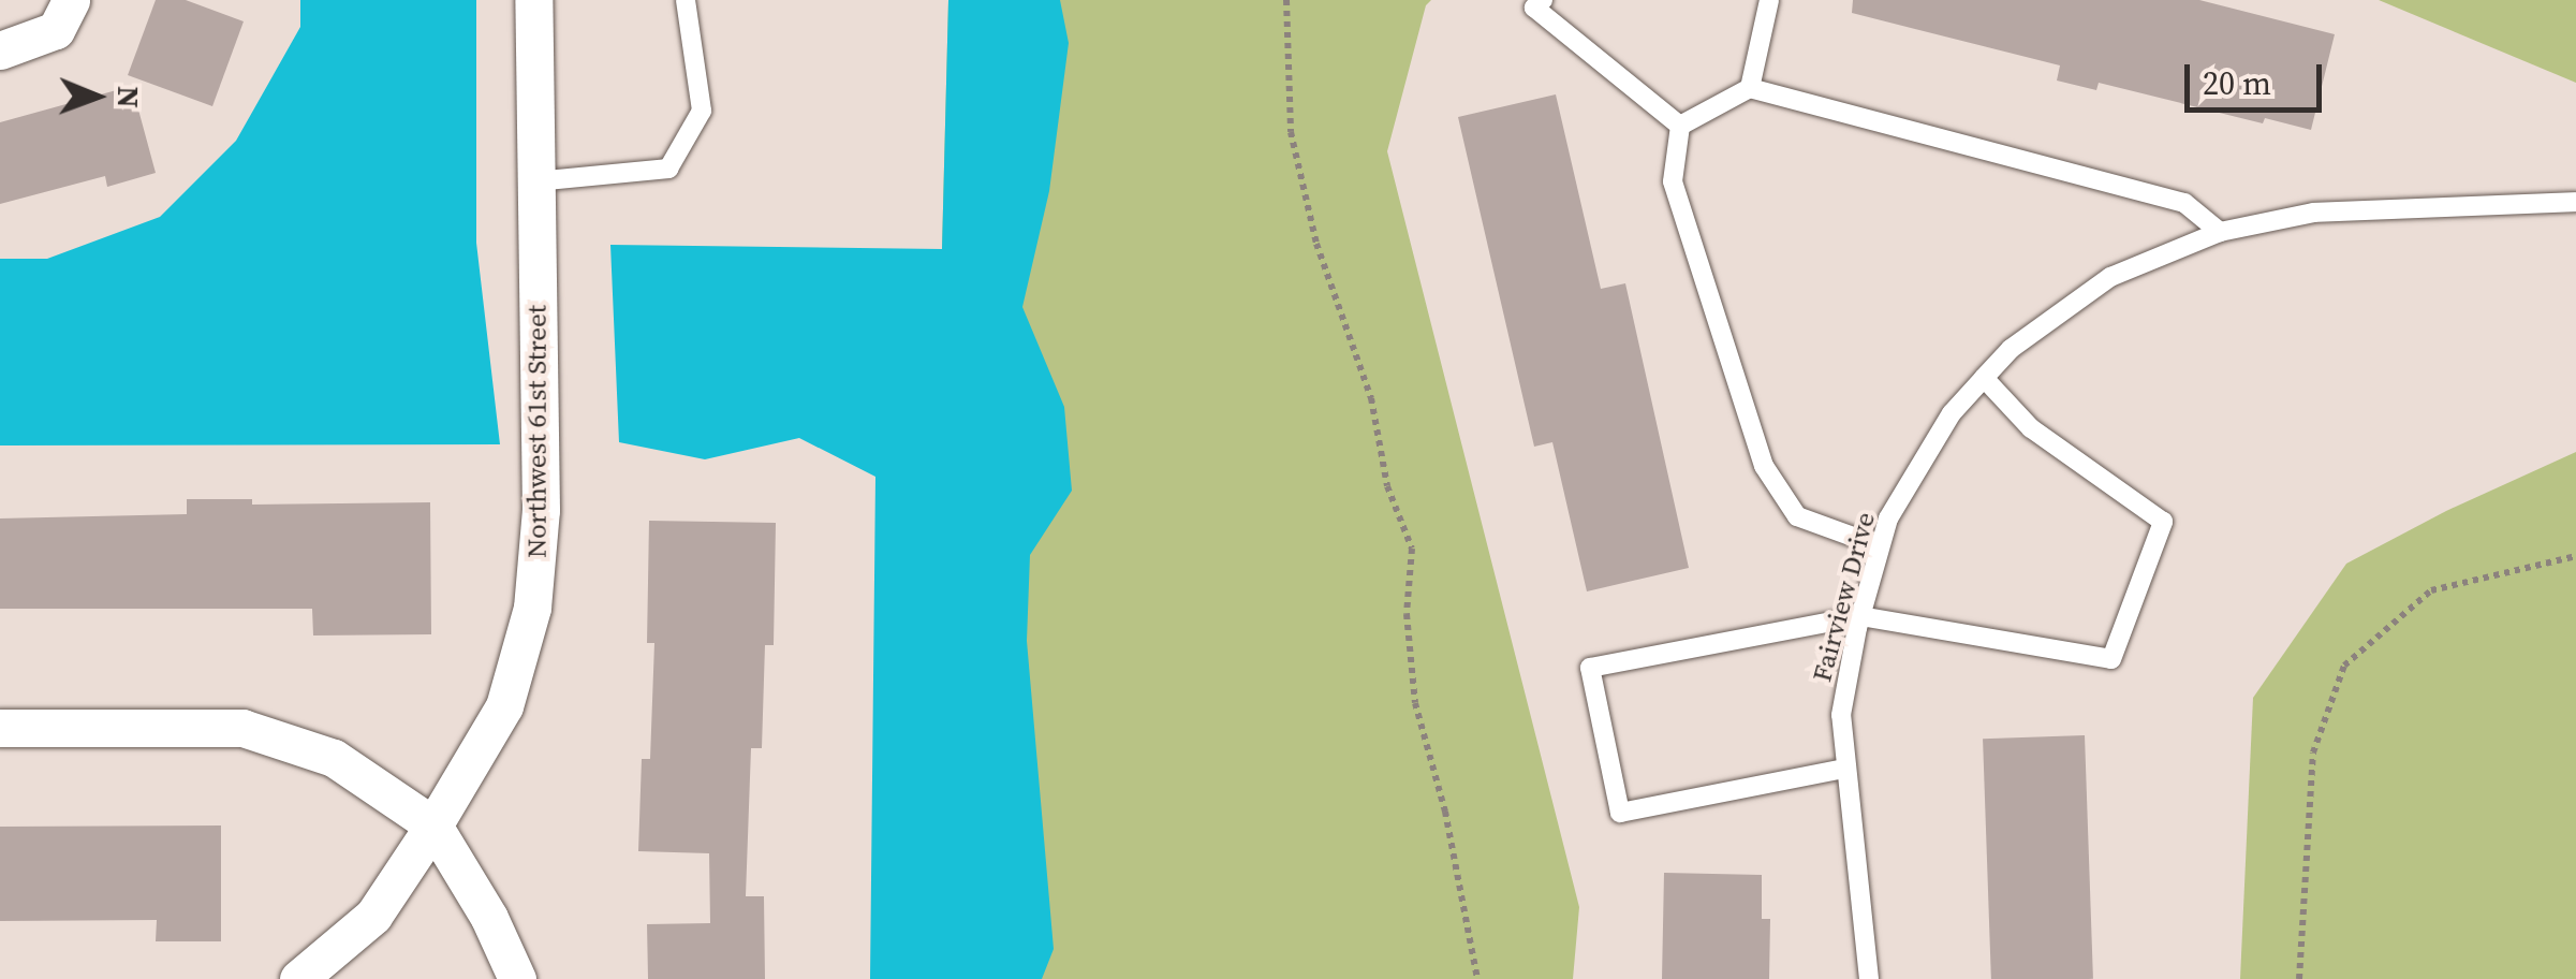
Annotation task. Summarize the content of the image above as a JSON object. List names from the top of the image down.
{
  "streets": {
    "street": ["Northwest 61st Street"],
    "lane": ["Fairview Drive"]
  },
  "scale_bar": "20 m",
  "north": "right"
}
